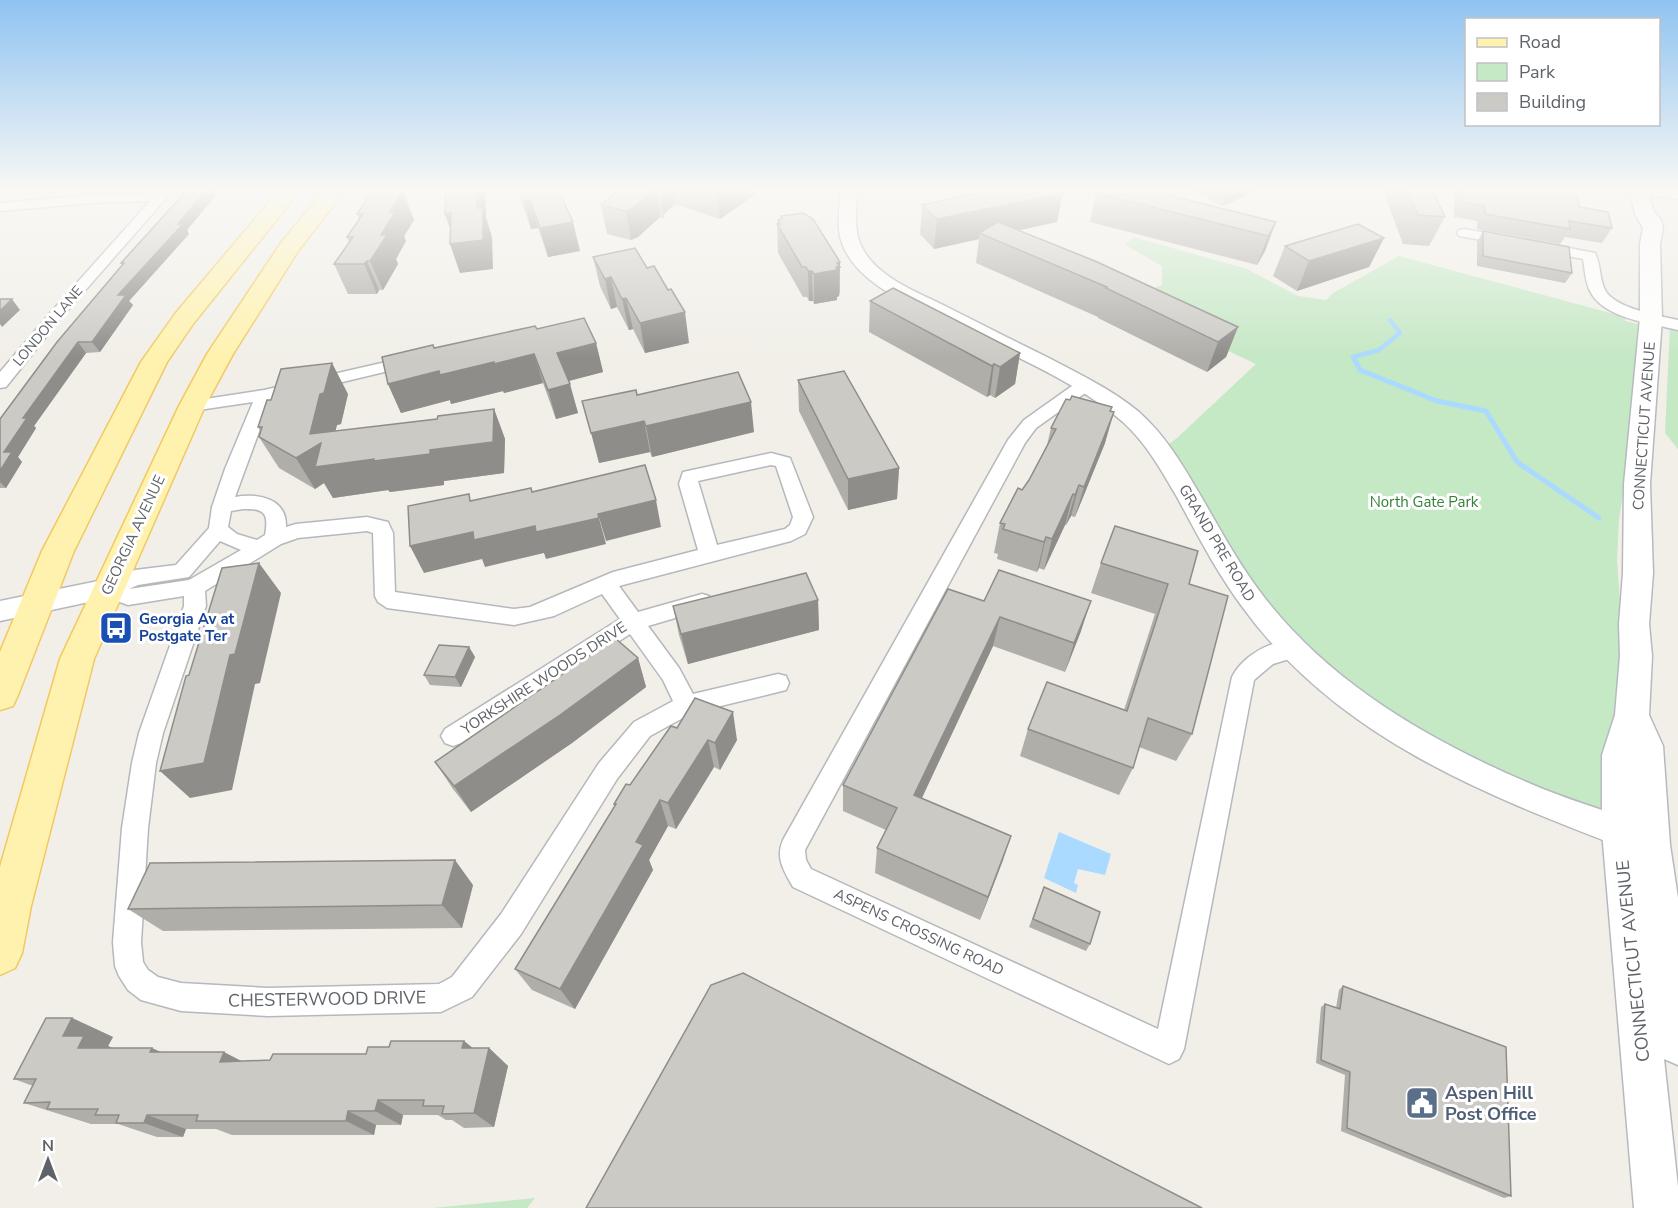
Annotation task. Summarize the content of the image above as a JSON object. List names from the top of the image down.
{
  "streets": {
    "main road": ["CONNECTICUT AVENUE", "GEORGIA AVENUE"],
    "street": [
      "LONDON LANE",
      "GRAND PRE ROAD",
      "YORKSHIRE WOODS DRIVE",
      "ASPENS CROSSING ROAD",
      "CHESTERWOOD DRIVE"
    ]
  },
  "crossings": [
    ["CONNECTICUT AVENUE", "GRAND PRE ROAD"],
    ["GRAND PRE ROAD", "ASPENS CROSSING ROAD"]
  ],
  "parks": ["North Gate Park"],
  "places": {
    "bus stop": ["Georgia Av at Postgate Ter"],
    "public building": ["Aspen Hill Post Office"]
  },
  "legend": ["Road", "Park", "Building"],
  "north": "top"
}
